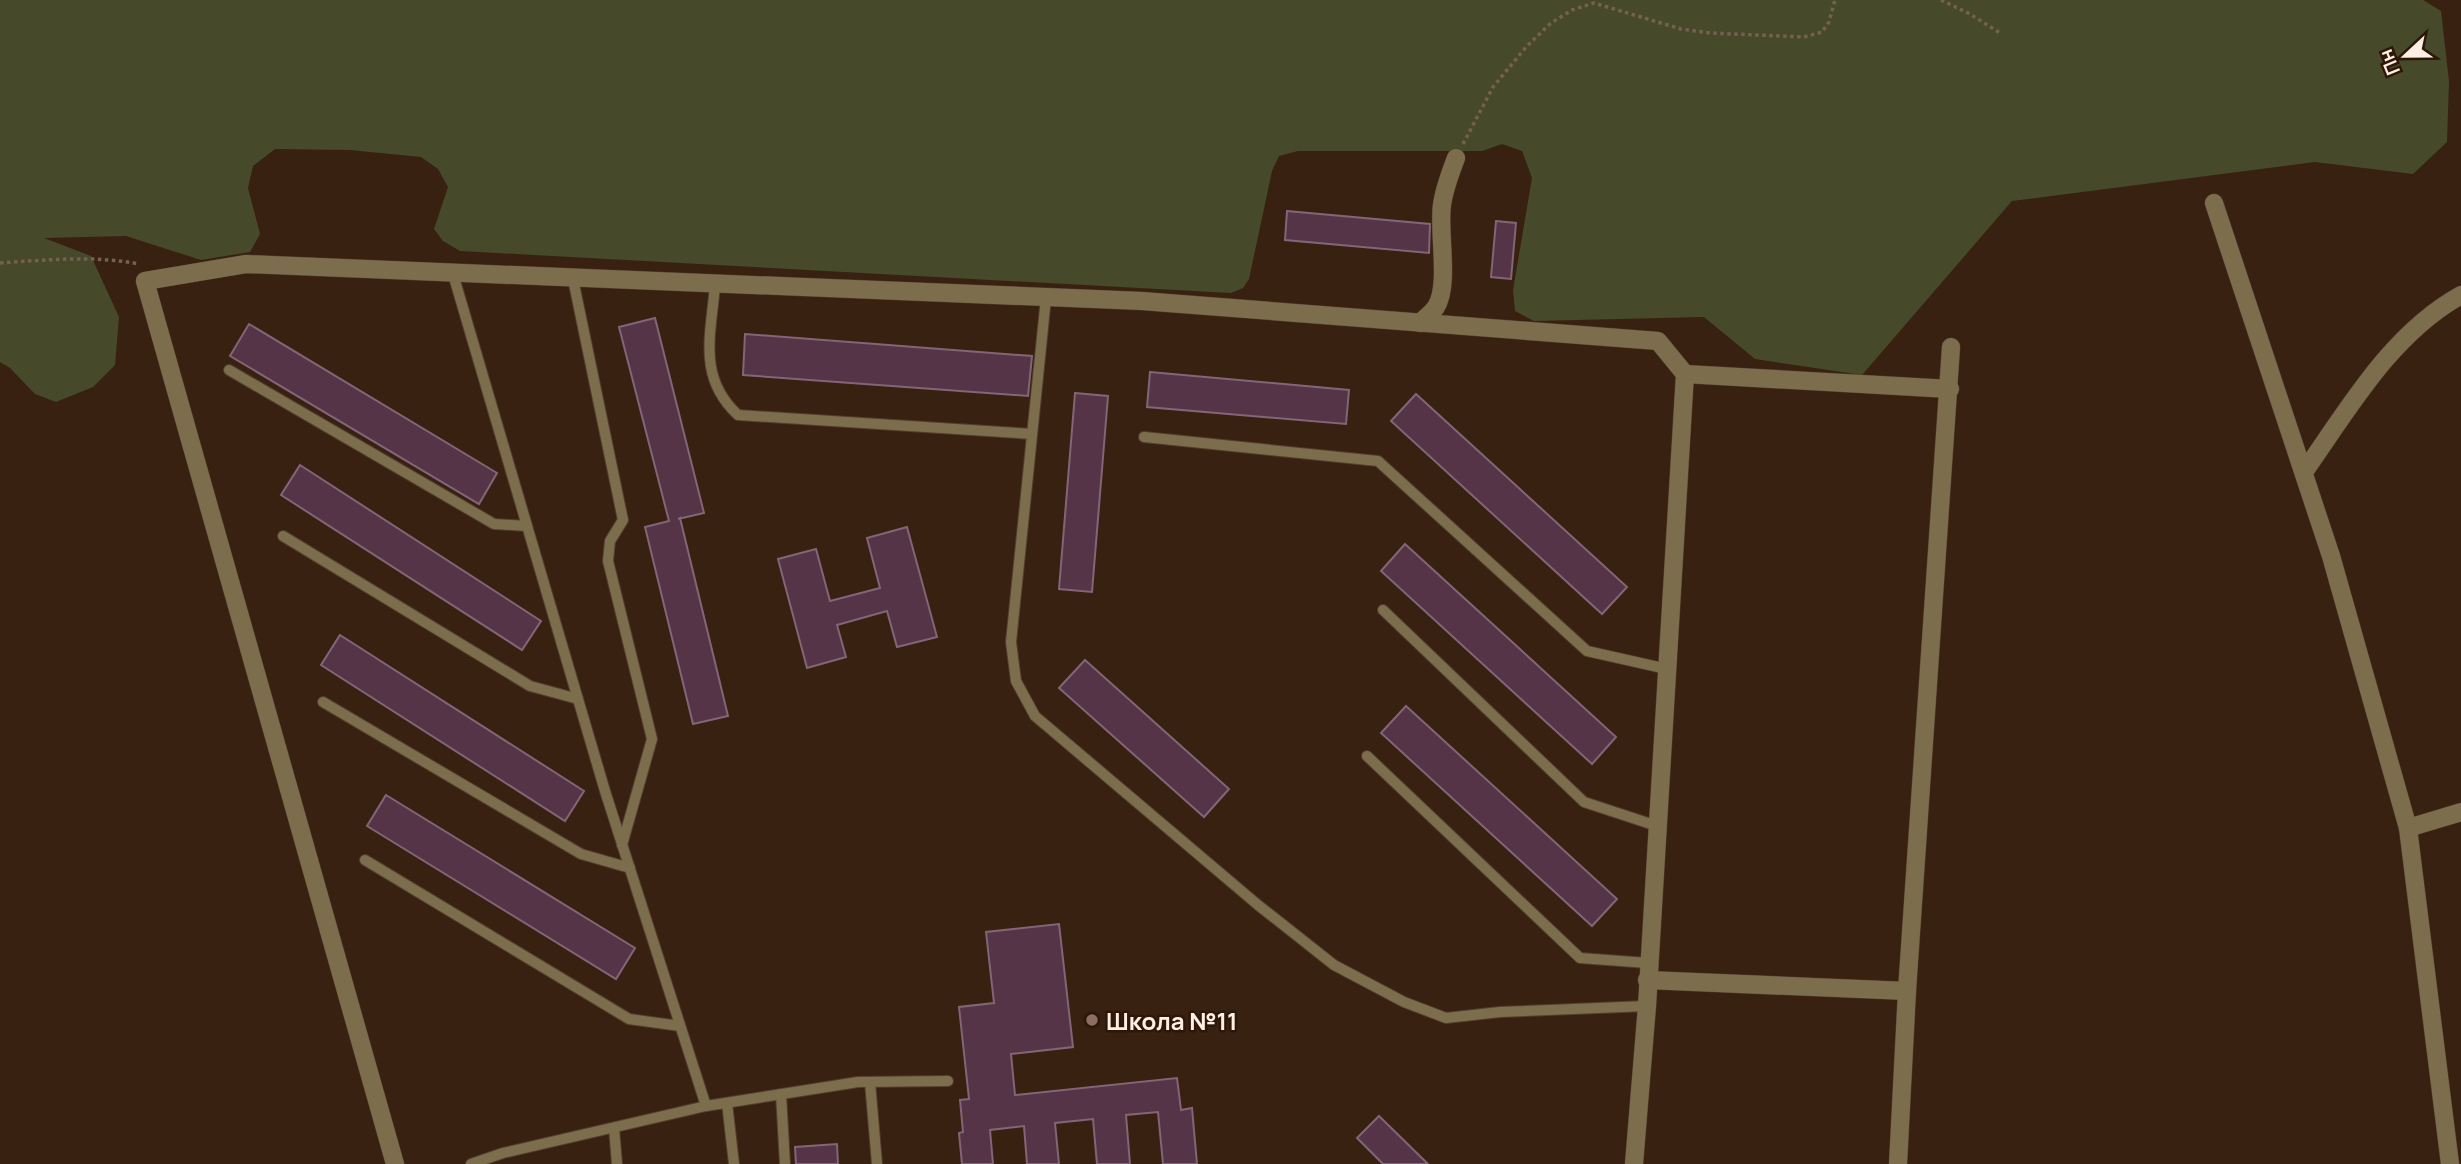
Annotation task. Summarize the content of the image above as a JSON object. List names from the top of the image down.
{
  "places": ["Школа №11"],
  "north": "left"
}
